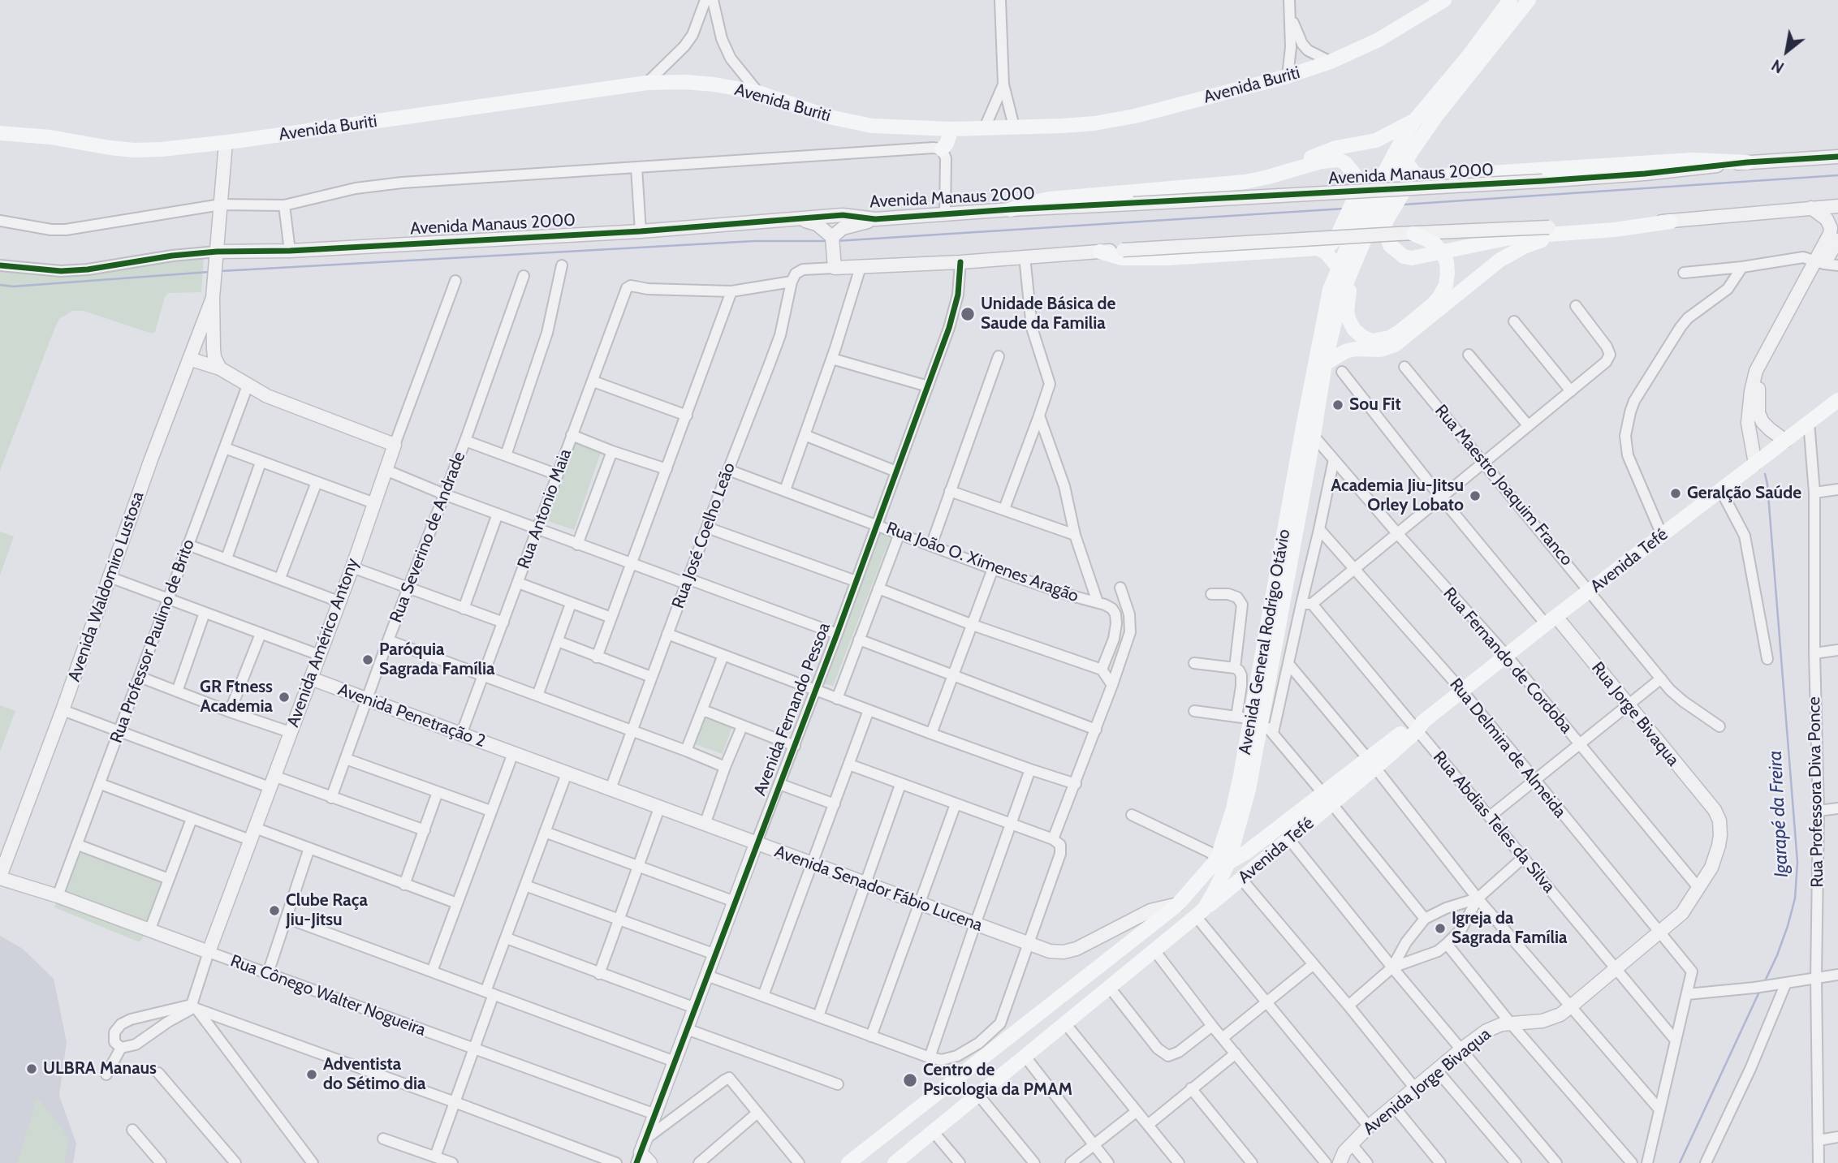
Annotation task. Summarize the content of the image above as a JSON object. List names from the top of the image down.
{
  "streets": {
    "main road": ["Avenida Buriti", "Avenida Tefé", "Avenida General Rodrigo Otávio"],
    "street": [
      "Avenida Manaus 2000",
      "Rua Maestro Joaquim Franco",
      "Rua Antonio Maia",
      "Rua José Coelho Leão",
      "Rua Severino de Andrade",
      "Rua João O. Ximenes Aragão",
      "Avenida Waldomiro Lustosa",
      "Rua Professor Paulino de Brito",
      "Avenida Américo Antony",
      "Rua Fernando de Cordoba",
      "Avenida Fernando Pessoa",
      "Rua Jorge Bivaqua",
      "Avenida Penetração 2",
      "Rua Delmira de Almeida",
      "Rua Professora Diva Ponce",
      "Rua Abdias Teles da Silva",
      "Avenida Senador Fábio Lucena",
      "Rua Cônego Walter Nogueira",
      "Avenida Jorge Bivaqua"
    ]
  },
  "crossings": [
    ["Avenida Buriti", "Avenida Waldomiro Lustosa"],
    ["Avenida Manaus 2000", "Avenida Waldomiro Lustosa"],
    ["Rua Maestro Joaquim Franco", "Avenida Tefé"],
    ["Rua Antonio Maia", "Avenida Penetração 2"],
    ["Rua José Coelho Leão", "Rua João O. Ximenes Aragão"],
    ["Rua José Coelho Leão", "Avenida Senador Fábio Lucena"],
    ["Rua Severino de Andrade", "Avenida Penetração 2"],
    ["Avenida Tefé", "Avenida General Rodrigo Otávio"],
    ["Avenida Tefé", "Rua Fernando de Cordoba"],
    ["Avenida Tefé", "Rua Jorge Bivaqua"],
    ["Avenida Tefé", "Rua Delmira de Almeida"],
    ["Avenida Tefé", "Rua Professora Diva Ponce"],
    ["Avenida Tefé", "Rua Abdias Teles da Silva"],
    ["Rua João O. Ximenes Aragão", "Avenida Fernando Pessoa"],
    ["Avenida Waldomiro Lustosa", "Rua Cônego Walter Nogueira"],
    ["Rua Professor Paulino de Brito", "Rua Cônego Walter Nogueira"],
    ["Avenida General Rodrigo Otávio", "Rua Fernando de Cordoba"],
    ["Avenida General Rodrigo Otávio", "Avenida Senador Fábio Lucena"],
    ["Avenida Américo Antony", "Avenida Penetração 2"],
    ["Avenida Américo Antony", "Rua Cônego Walter Nogueira"],
    ["Rua Fernando de Cordoba", "Avenida Jorge Bivaqua"],
    ["Avenida Fernando Pessoa", "Avenida Senador Fábio Lucena"],
    ["Avenida Fernando Pessoa", "Rua Cônego Walter Nogueira"],
    ["Rua Jorge Bivaqua", "Avenida Jorge Bivaqua"],
    ["Avenida Penetração 2", "Avenida Senador Fábio Lucena"],
    ["Rua Delmira de Almeida", "Avenida Jorge Bivaqua"],
    ["Rua Abdias Teles da Silva", "Avenida Jorge Bivaqua"]
  ],
  "water": ["Igarapé da Freira"],
  "places": [
    "Unidade Básica de Saude da Familia",
    "Sou Fit",
    "Geralção Saúde",
    "Academia Jiu-Jitsu Orley Lobato",
    "Paróquia Sagrada Família",
    "GR Ftness Academia",
    "Clube Raça Jiu-Jitsu",
    "Igreja da Sagrada Família",
    "ULBRA Manaus",
    "Adventista do Sétimo dia",
    "Centro de Psicologia da PMAM"
  ],
  "north": "bottom left"
}
